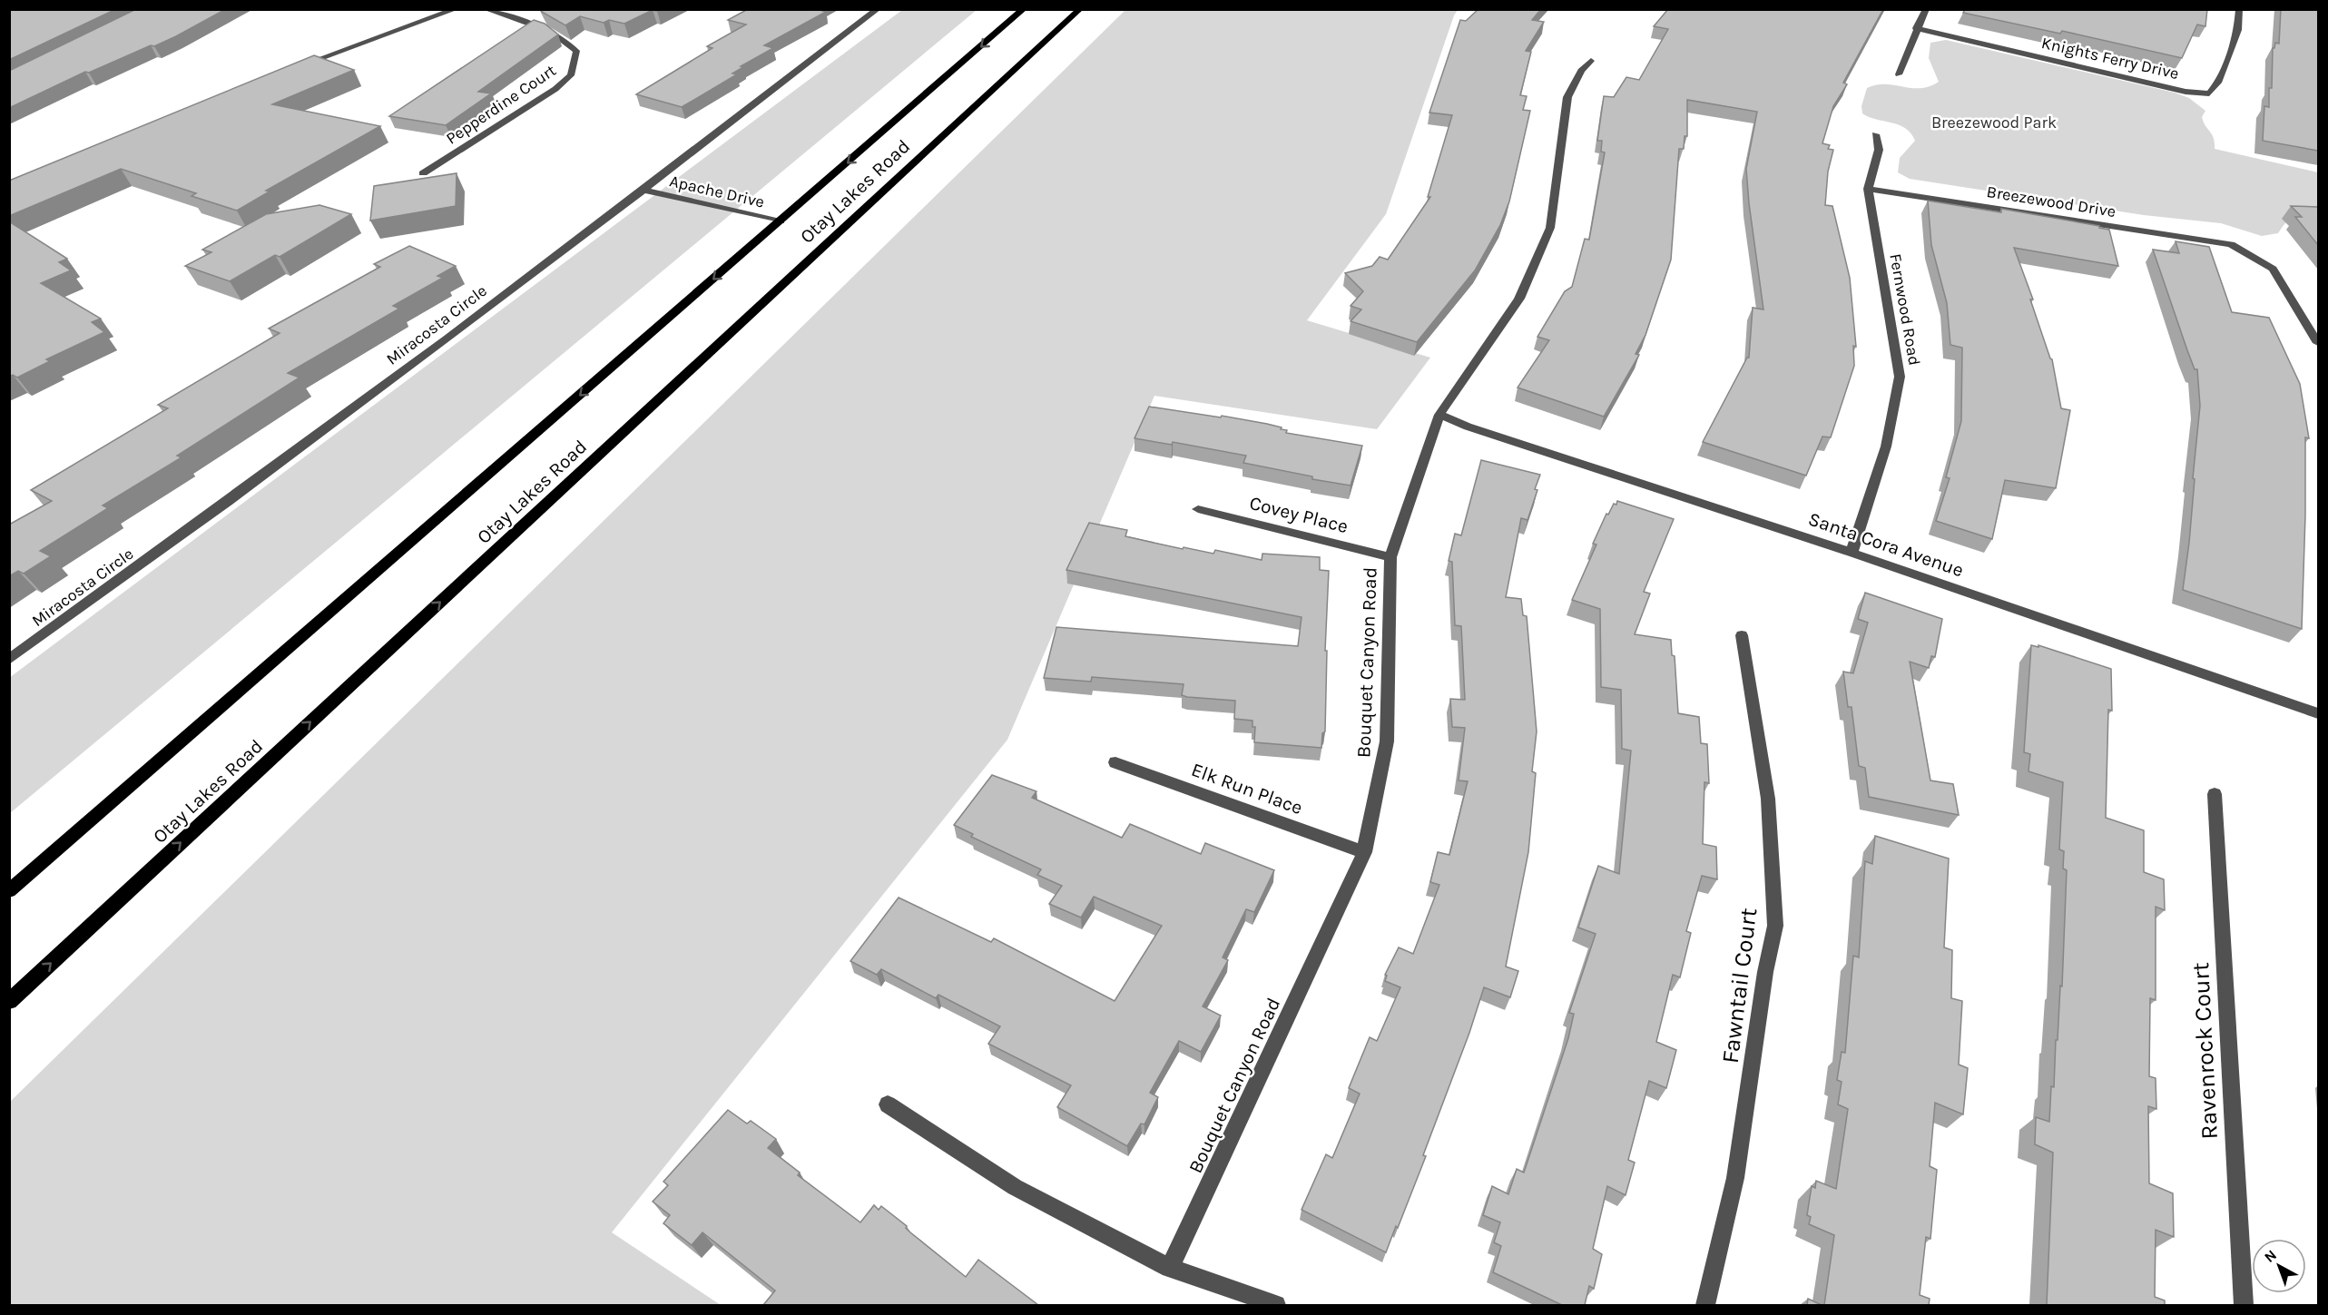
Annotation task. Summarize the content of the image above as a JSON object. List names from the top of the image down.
{
  "streets": {
    "main road": ["Otay Lakes Road"],
    "street": [
      "Knights Ferry Drive",
      "Pepperdine Court",
      "Apache Drive",
      "Breezewood Drive",
      "Fernwood Road",
      "Miracosta Circle",
      "Covey Place",
      "Santa Cora Avenue",
      "Bouquet Canyon Road",
      "Elk Run Place",
      "Fawntail Court",
      "Ravenrock Court"
    ]
  },
  "crossings": [
    ["Apache Drive", "Otay Lakes Road"],
    ["Apache Drive", "Miracosta Circle"],
    ["Breezewood Drive", "Fernwood Road"],
    ["Fernwood Road", "Santa Cora Avenue"],
    ["Covey Place", "Bouquet Canyon Road"],
    ["Santa Cora Avenue", "Bouquet Canyon Road"],
    ["Bouquet Canyon Road", "Elk Run Place"]
  ],
  "parks": ["Breezewood Park"],
  "north": "top left"
}
